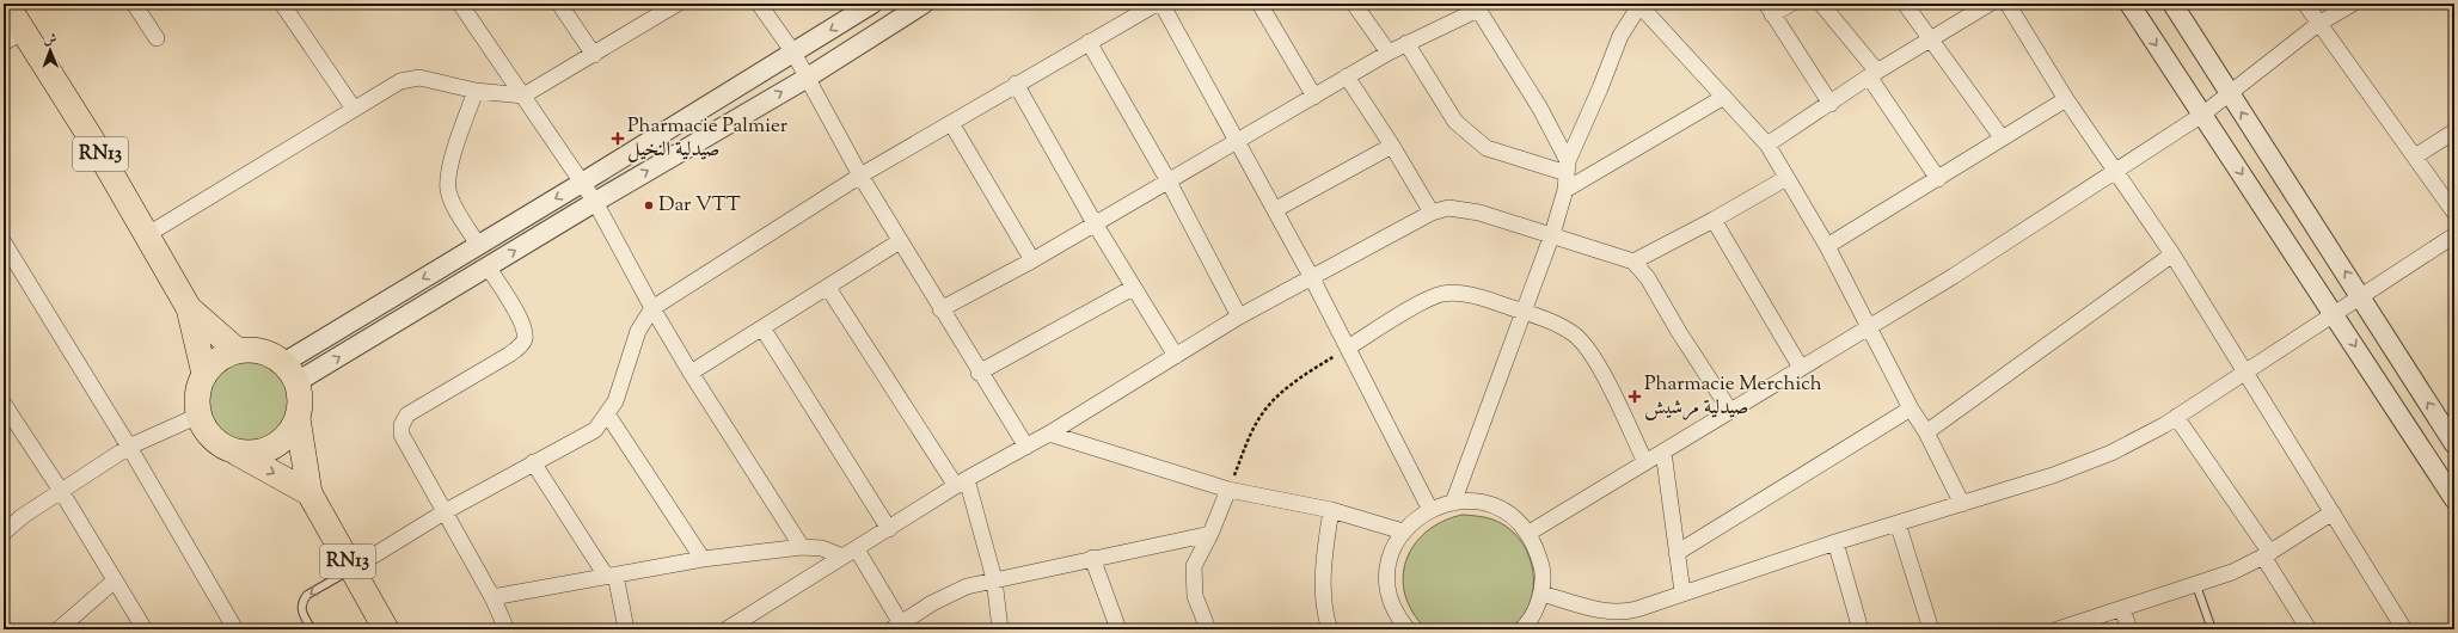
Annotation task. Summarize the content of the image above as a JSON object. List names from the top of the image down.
{
  "streets": {
    "main road": ["RN13"]
  },
  "places": {
    "health": ["Pharmacie Palmier صيدلية النخيل", "Pharmacie Merchich صيدلية مرشيش"],
    "other": ["Dar VTT"]
  },
  "north": "top"
}
